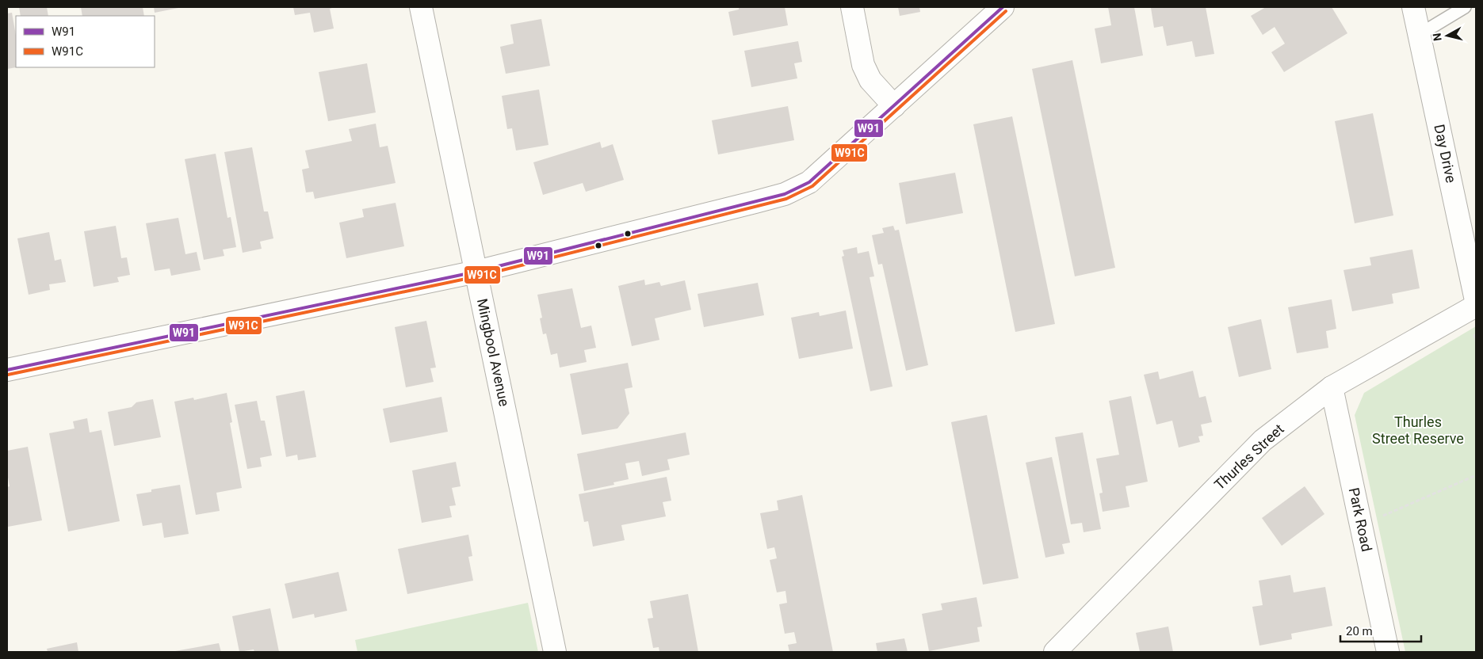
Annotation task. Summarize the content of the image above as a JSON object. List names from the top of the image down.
{
  "streets": {
    "street": [
      "Day Drive",
      "Mingbool Avenue",
      "Thurles Street",
      "Park Road"
    ]
  },
  "crossings": [
    ["Thurles Street", "Park Road"]
  ],
  "parks": ["Thurles Street Reserve"],
  "lines": ["transit line W91", "transit line W91C"],
  "legend": ["W91", "W91C"],
  "scale_bar": "20 m",
  "north": "left"
}
